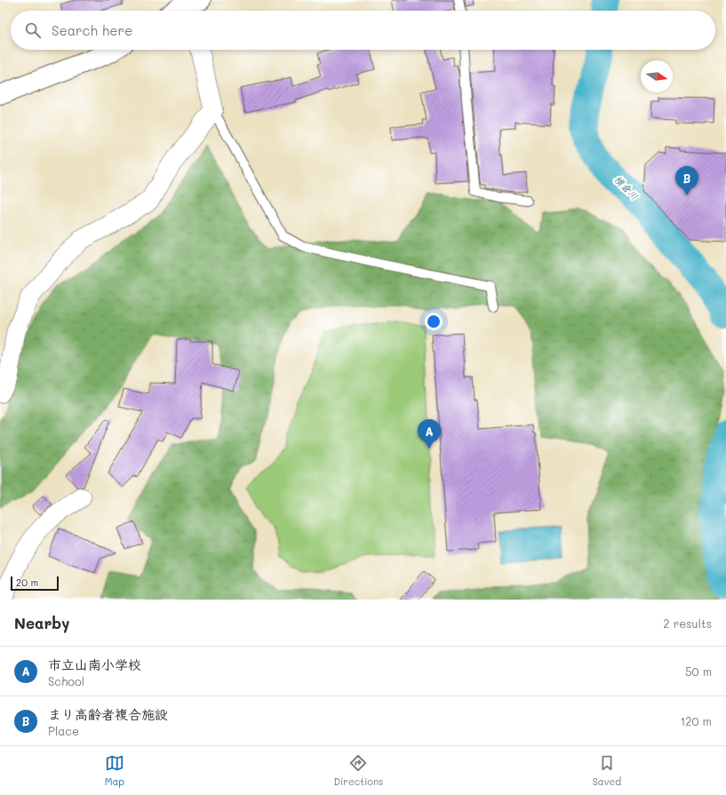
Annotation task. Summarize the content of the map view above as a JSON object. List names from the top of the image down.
{
  "water": ["横倉川"],
  "scale_bar": "20 m",
  "north": "right",
  "page": {
    "search": "Search here",
    "pins": ["B", "A"],
    "scale": "20 m",
    "heading": ["Nearby", "2 results"],
    "list": [
      {
        "mark": "A",
        "name": "市立山南小学校",
        "note": "School",
        "value": "50 m"
      },
      {
        "mark": "B",
        "name": "まり高齢者複合施設",
        "note": "Place",
        "value": "120 m"
      }
    ],
    "nav": ["Map", "Directions", "Saved"]
  }
}
